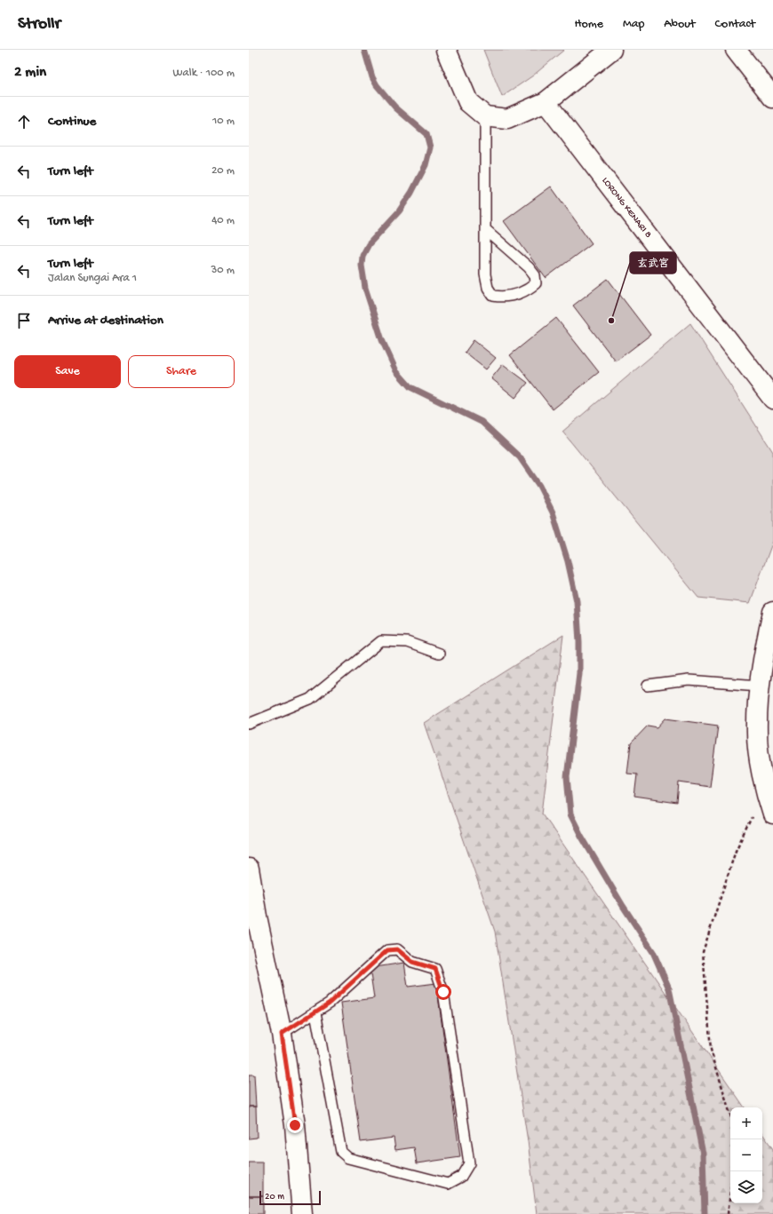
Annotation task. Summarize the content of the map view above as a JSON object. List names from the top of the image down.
{
  "streets": {
    "street": ["LORONG KENARI 8"]
  },
  "places": ["玄武宫"],
  "scale_bar": "20 m",
  "page": {
    "header": "Strollr",
    "nav": [
      "Home",
      "Map",
      "About",
      "Contact"
    ],
    "heading": ["2 min", "Walk · 100 m"],
    "list": [
      ["Continue", "10 m"],
      ["Turn left", "20 m"],
      ["Turn left", "40 m"],
      ["Turn left", "Jalan Sungai Ara 1", "30 m"],
      "Arrive at destination"
    ],
    "buttons": ["Save", "Share"],
    "map_buttons": ["+", "−"],
    "scale": "20 m"
  }
}
